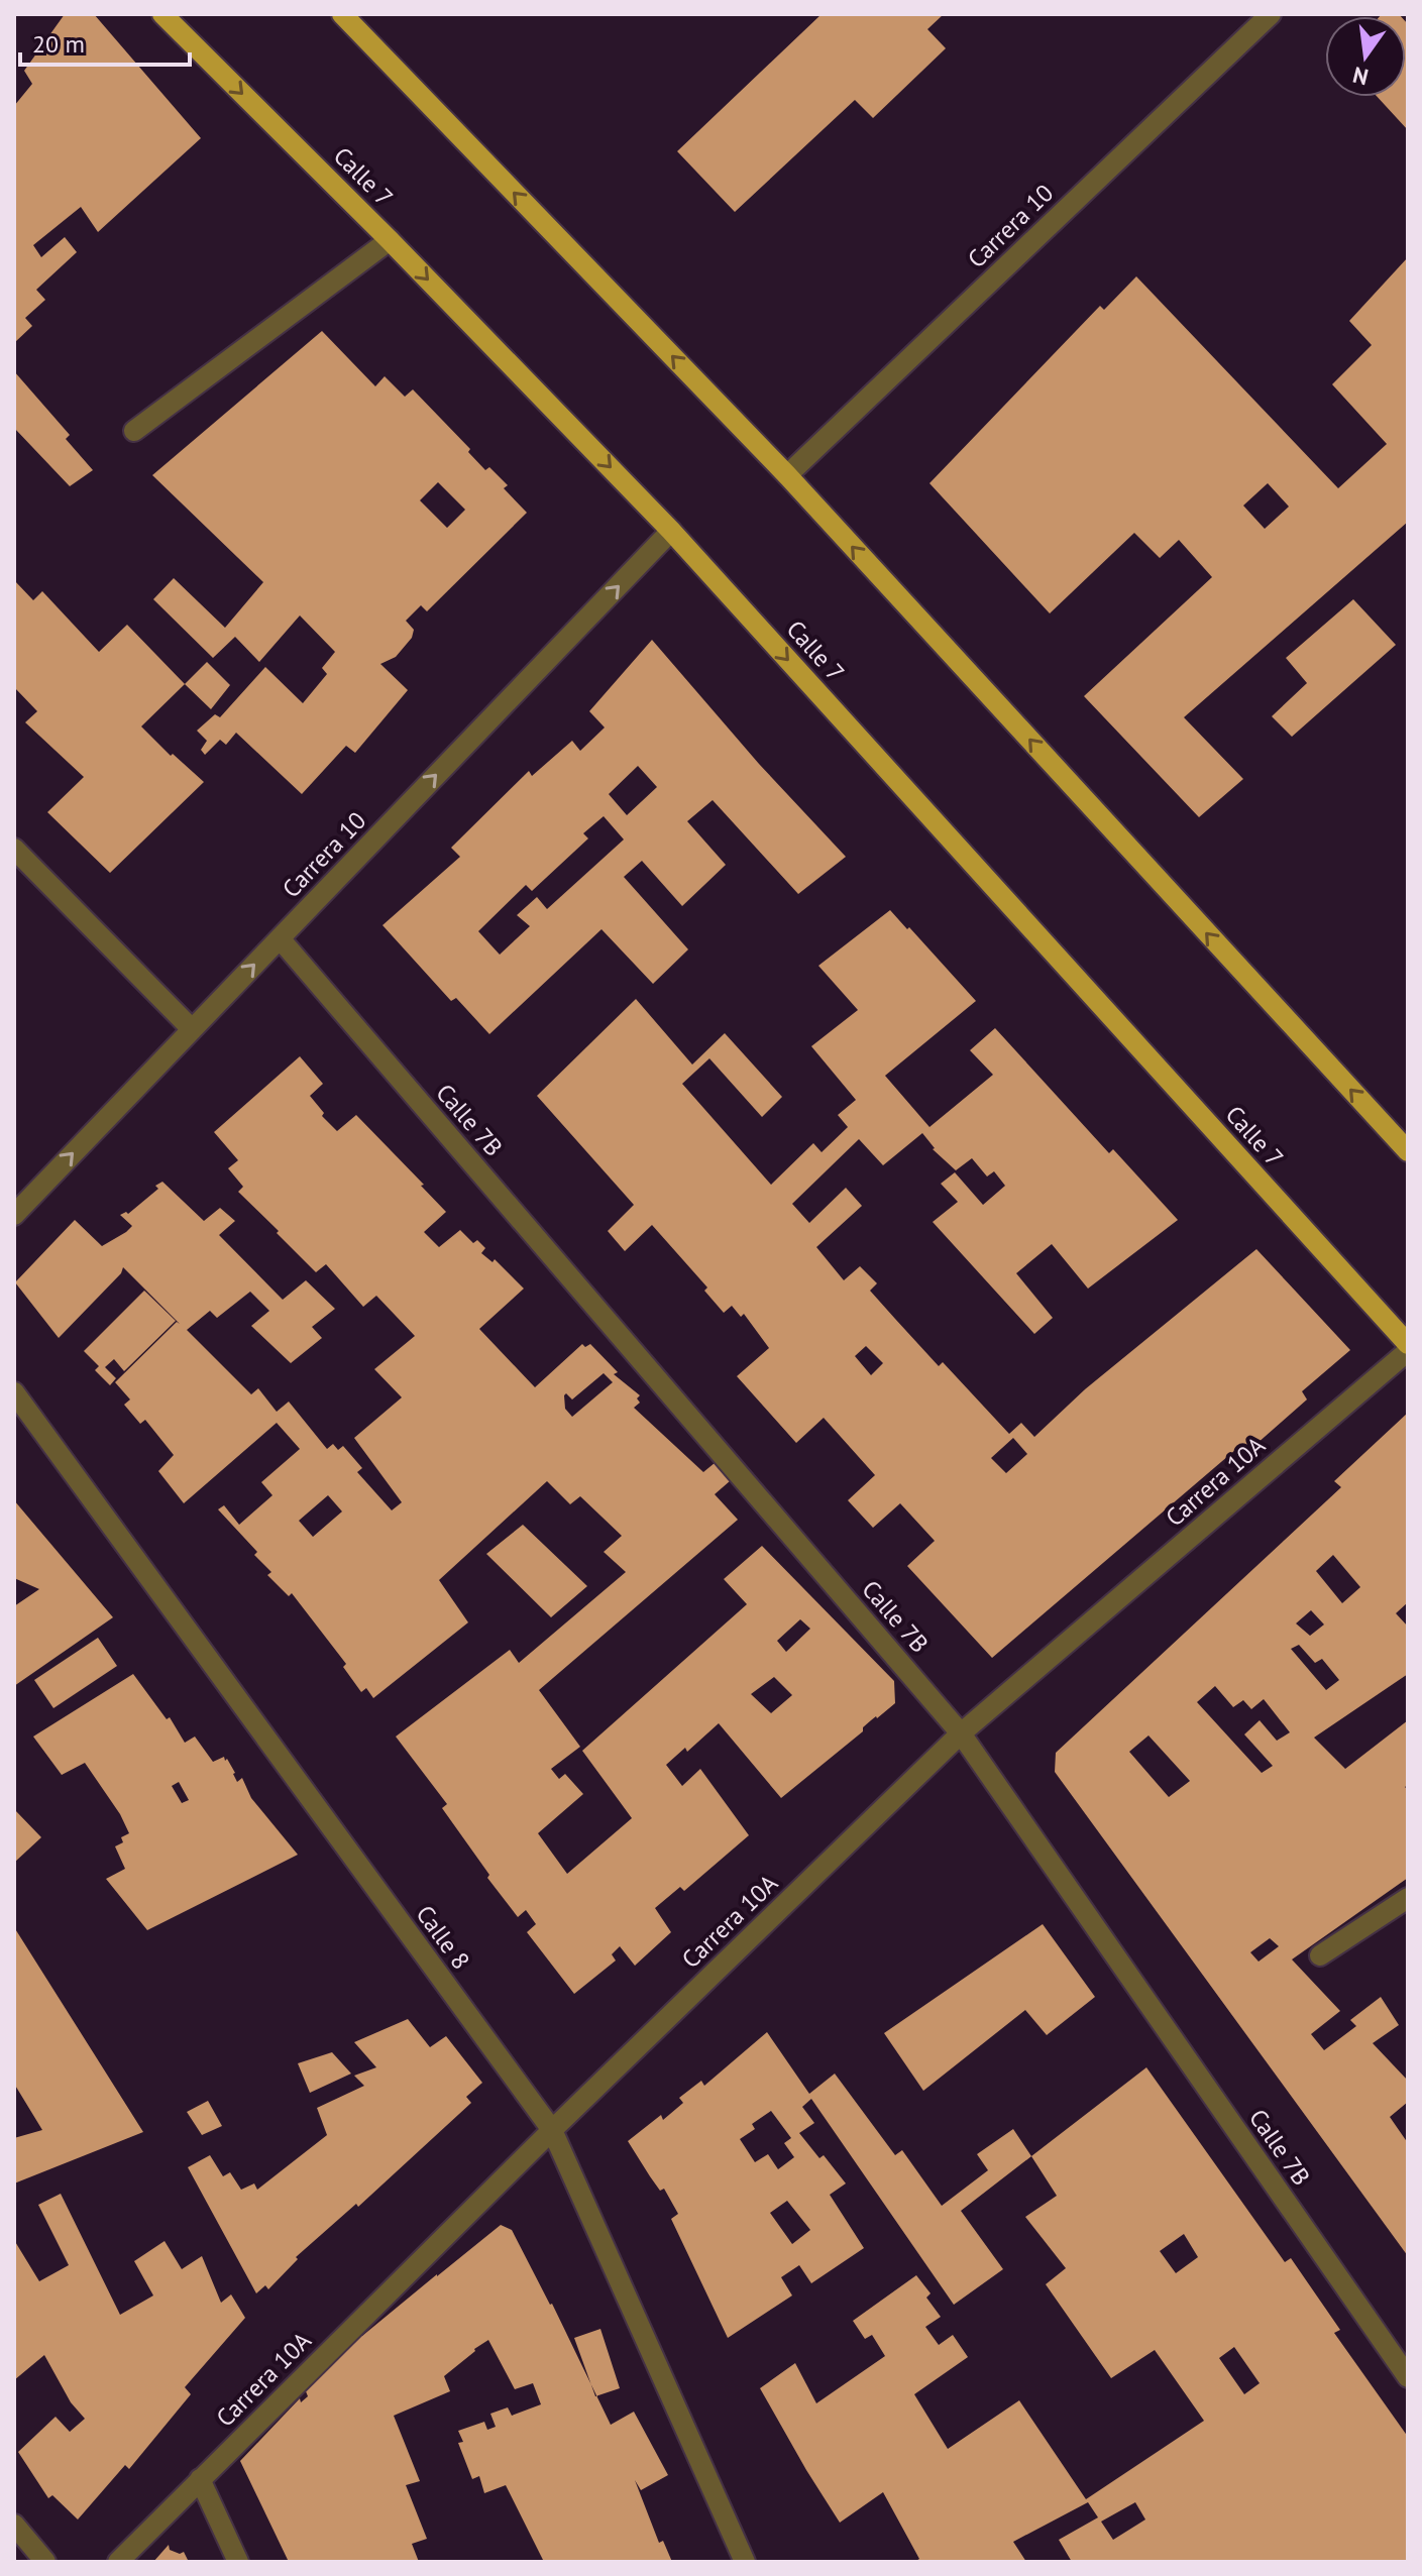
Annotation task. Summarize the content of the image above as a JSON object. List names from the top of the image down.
{
  "streets": {
    "main road": ["Calle 7"],
    "street": [
      "Carrera 10",
      "Calle 7B",
      "Carrera 10A",
      "Calle 8"
    ]
  },
  "crossings": [
    ["Calle 7", "Carrera 10"],
    ["Carrera 10", "Calle 7B"],
    ["Calle 7B", "Carrera 10A"],
    ["Carrera 10A", "Calle 8"]
  ],
  "one_way": ["Carrera 10"],
  "scale_bar": "20 m",
  "north": "bottom"
}
